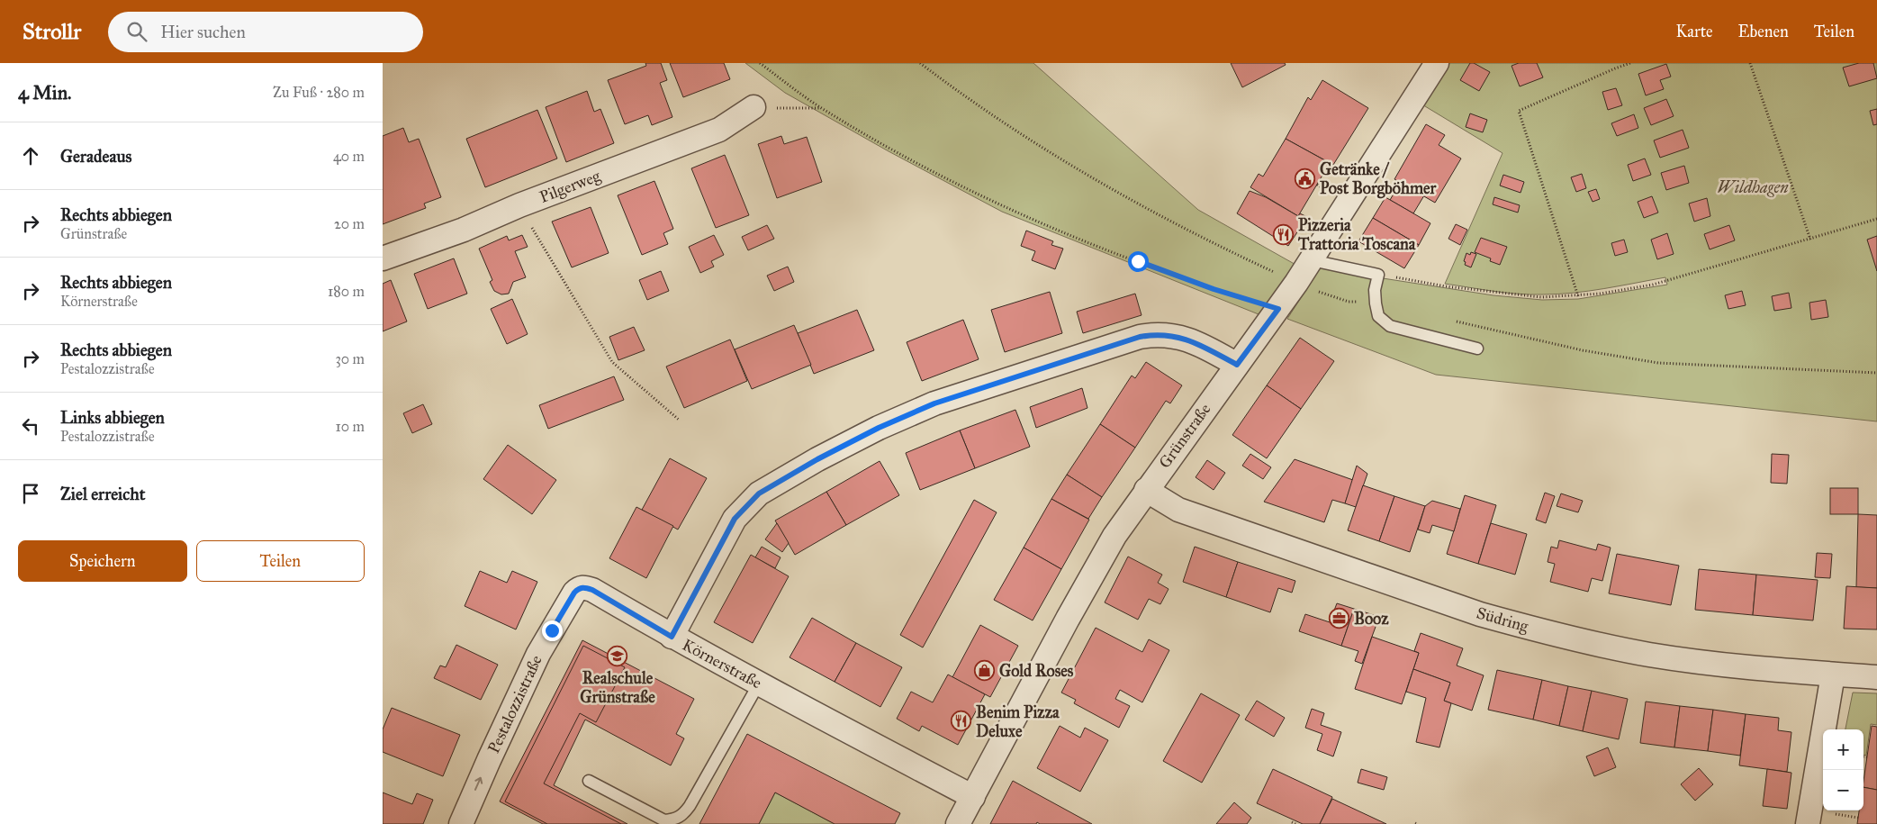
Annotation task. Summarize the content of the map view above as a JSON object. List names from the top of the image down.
{
  "streets": {
    "street": [
      "Pilgerweg",
      "Grünstraße",
      "Südring",
      "Körnerstraße",
      "Pestalozzistraße"
    ]
  },
  "crossings": [
    ["Grünstraße", "Südring"],
    ["Grünstraße", "Körnerstraße"],
    ["Körnerstraße", "Pestalozzistraße"]
  ],
  "parks": ["Wildhagen"],
  "places": {
    "public building": ["Getränke / Post Borgböhmer"],
    "restaurant": ["Pizzeria Trattoria Toscana", "Benim Pizza Deluxe"],
    "office": ["Booz"],
    "school or university": ["Realschule Grünstraße"],
    "shop": ["Gold Roses"]
  },
  "page": {
    "header": "Strollr",
    "search": "Hier suchen",
    "nav": ["Karte", "Ebenen", "Teilen"],
    "heading": ["4 Min.", "Zu Fuß · 280 m"],
    "list": [
      ["Geradeaus", "40 m"],
      ["Rechts abbiegen", "Grünstraße", "20 m"],
      ["Rechts abbiegen", "Körnerstraße", "180 m"],
      ["Rechts abbiegen", "Pestalozzistraße", "30 m"],
      ["Links abbiegen", "Pestalozzistraße", "10 m"],
      "Ziel erreicht"
    ],
    "buttons": ["Speichern", "Teilen"],
    "map_buttons": ["+", "−"]
  }
}
